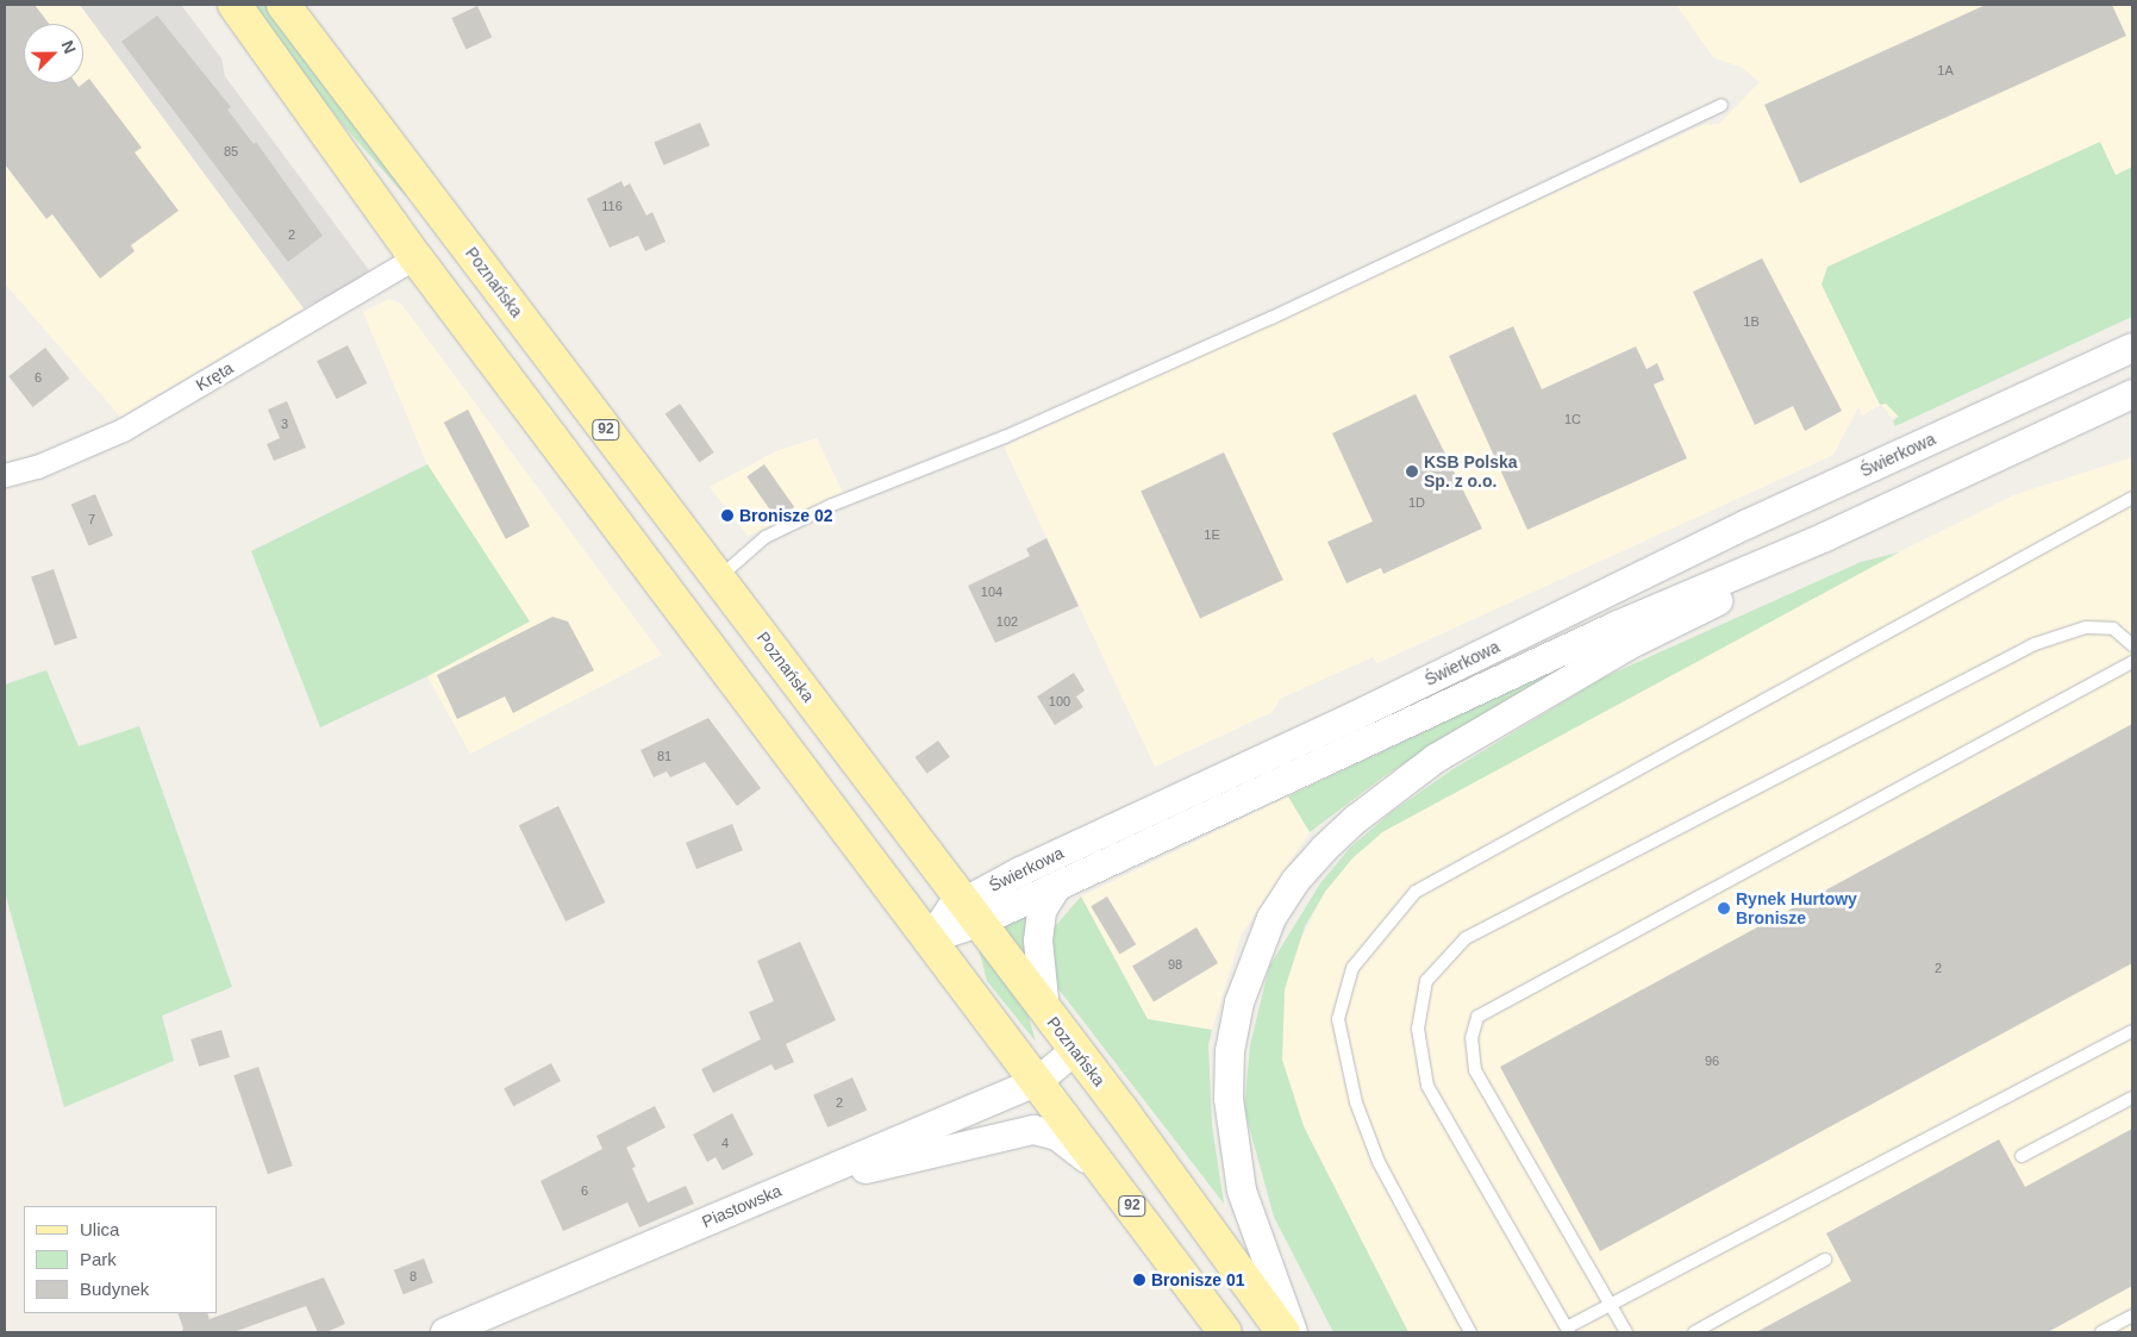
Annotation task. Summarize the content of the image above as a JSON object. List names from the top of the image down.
{
  "streets": {
    "main road": ["Poznańska", "92"],
    "street": ["Kręta", "Świerkowa", "Piastowska"]
  },
  "crossings": [
    ["Poznańska", "Świerkowa"],
    ["Poznańska", "Piastowska"],
    ["Kręta", "92"],
    ["92", "Świerkowa"],
    ["92", "Piastowska"]
  ],
  "places": [
    "KSB Polska Sp. z o.o.",
    "Bronisze 02",
    "Rynek Hurtowy Bronisze",
    "Bronisze 01"
  ],
  "house_numbers": [
    "1A",
    "85",
    "116",
    "2",
    "1B",
    "6",
    "1C",
    "3",
    "1D",
    "7",
    "1E",
    "104",
    "102",
    "100",
    "81",
    "98",
    "2",
    "96",
    "2",
    "4",
    "6",
    "8"
  ],
  "legend": ["Ulica", "Park", "Budynek"],
  "north": "top right"
}
